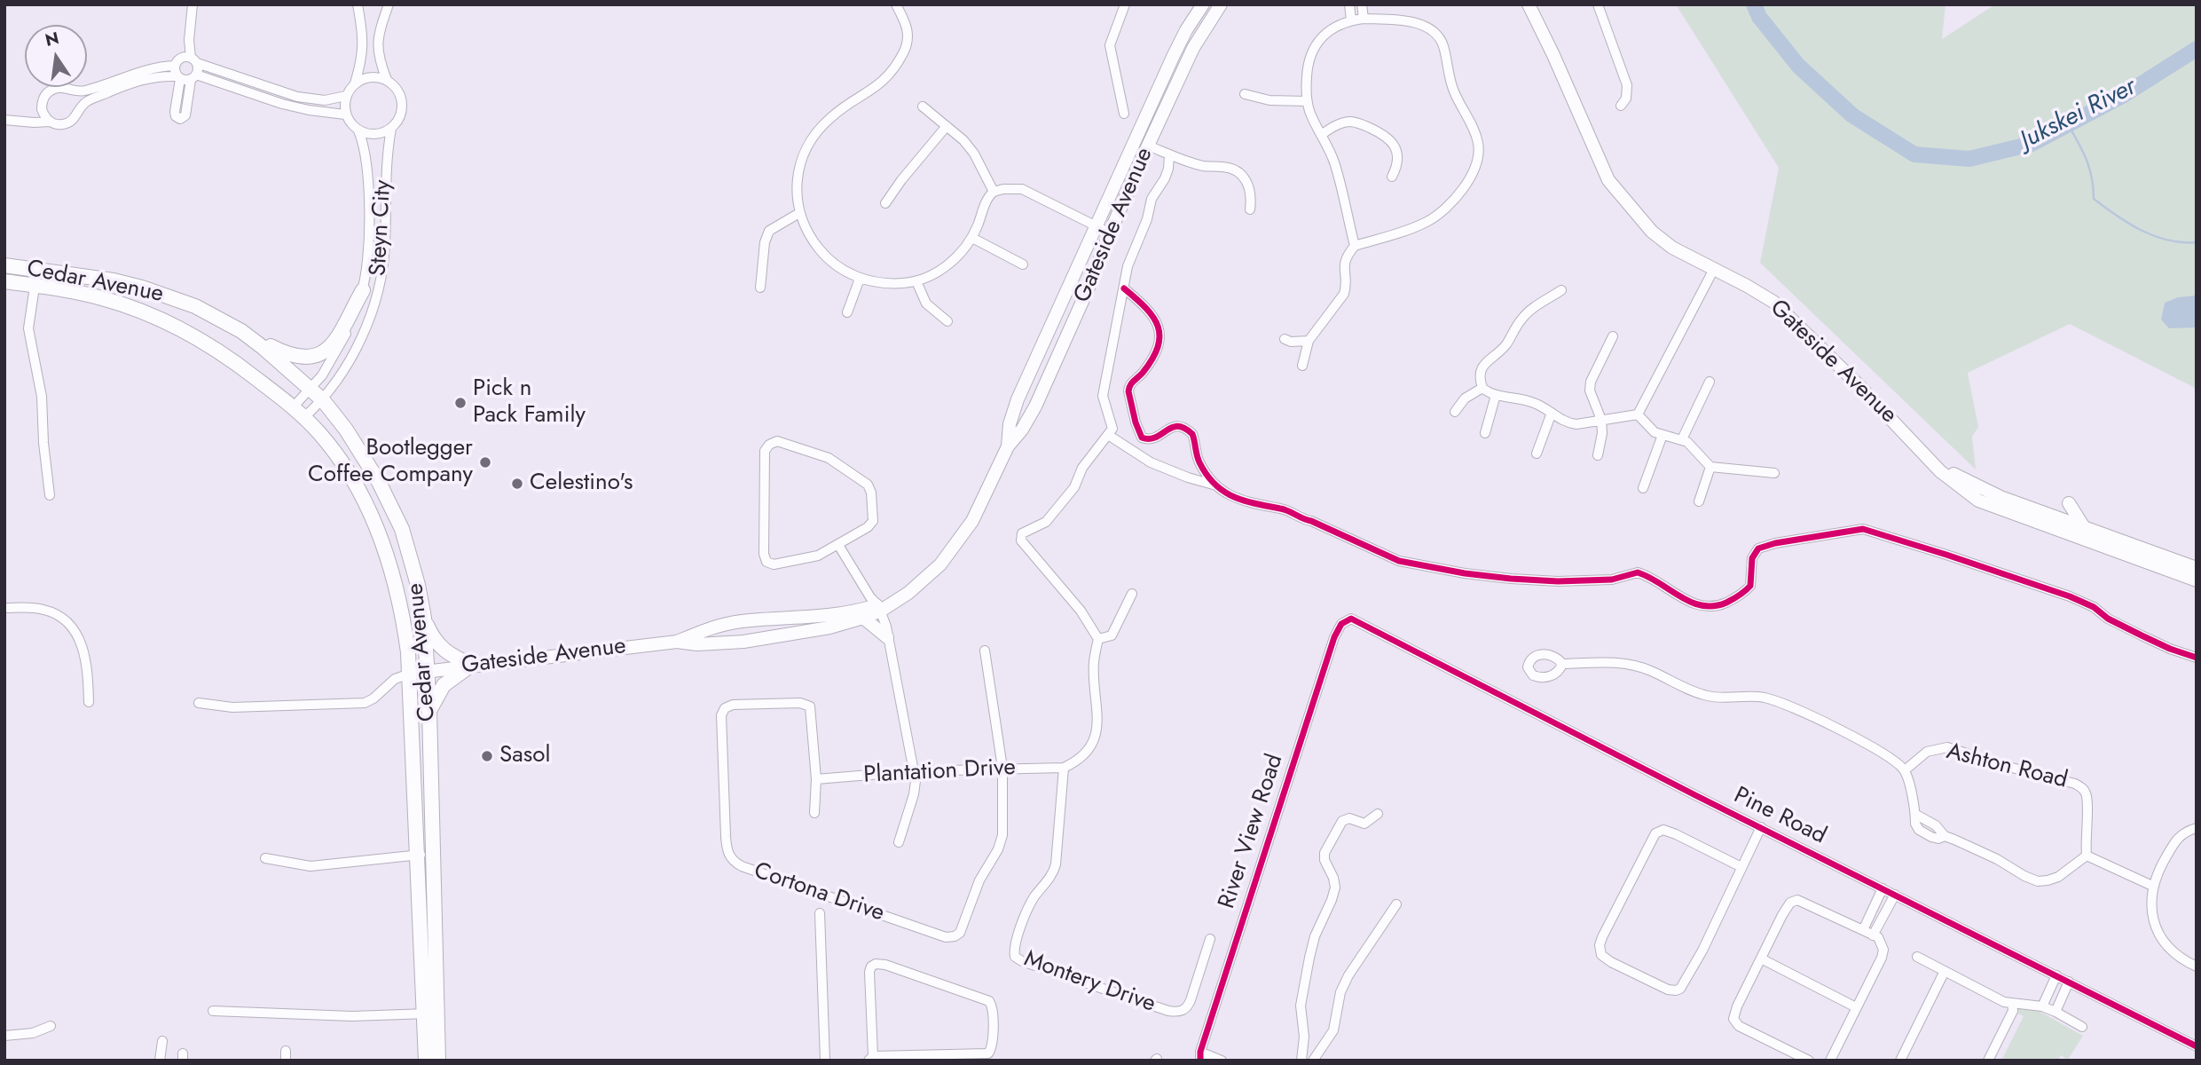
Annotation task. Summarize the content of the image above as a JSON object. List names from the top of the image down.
{
  "streets": {
    "main road": ["Cedar Avenue"],
    "street": [
      "Gateside Avenue",
      "Steyn City",
      "Ashton Road",
      "Plantation Drive",
      "Pine Road",
      "River View Road",
      "Cortona Drive",
      "Montery Drive"
    ]
  },
  "crossings": [
    ["Gateside Avenue", "Cedar Avenue"],
    ["Steyn City", "Cedar Avenue"],
    ["Plantation Drive", "Cortona Drive"],
    ["Plantation Drive", "Montery Drive"],
    ["Pine Road", "River View Road"]
  ],
  "water": ["Jukskei River"],
  "places": [
    "Pick n Pack Family",
    "Bootlegger Coffee Company",
    "Celestino's",
    "Sasol"
  ],
  "north": "top"
}
